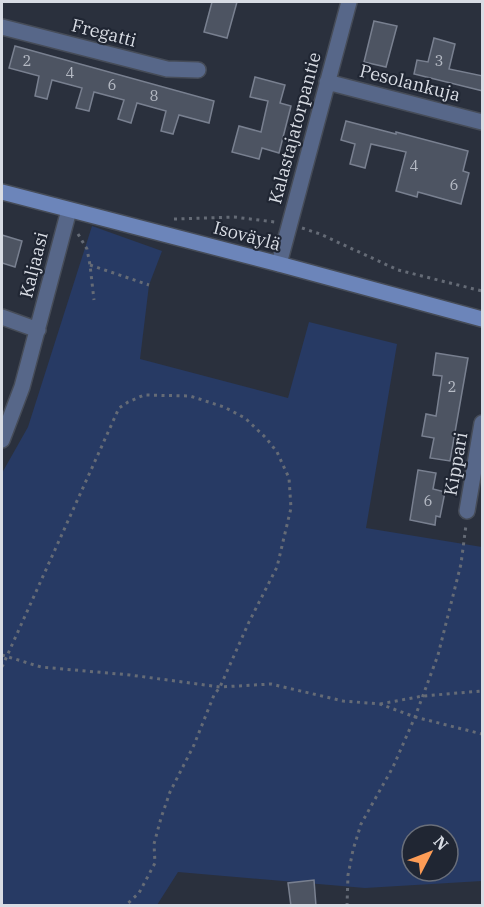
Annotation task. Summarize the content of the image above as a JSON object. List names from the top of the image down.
{
  "streets": {
    "street": [
      "Fregatti",
      "Pesolankuja",
      "Kalastajatorpantie",
      "Isoväylä",
      "Kaljaasi",
      "Kippari"
    ]
  },
  "crossings": [
    ["Pesolankuja", "Kalastajatorpantie"],
    ["Kalastajatorpantie", "Isoväylä"],
    ["Isoväylä", "Kaljaasi"]
  ],
  "house_numbers": [
    "2",
    "3",
    "4",
    "6",
    "8",
    "4",
    "6",
    "2",
    "6"
  ],
  "north": "top right"
}
